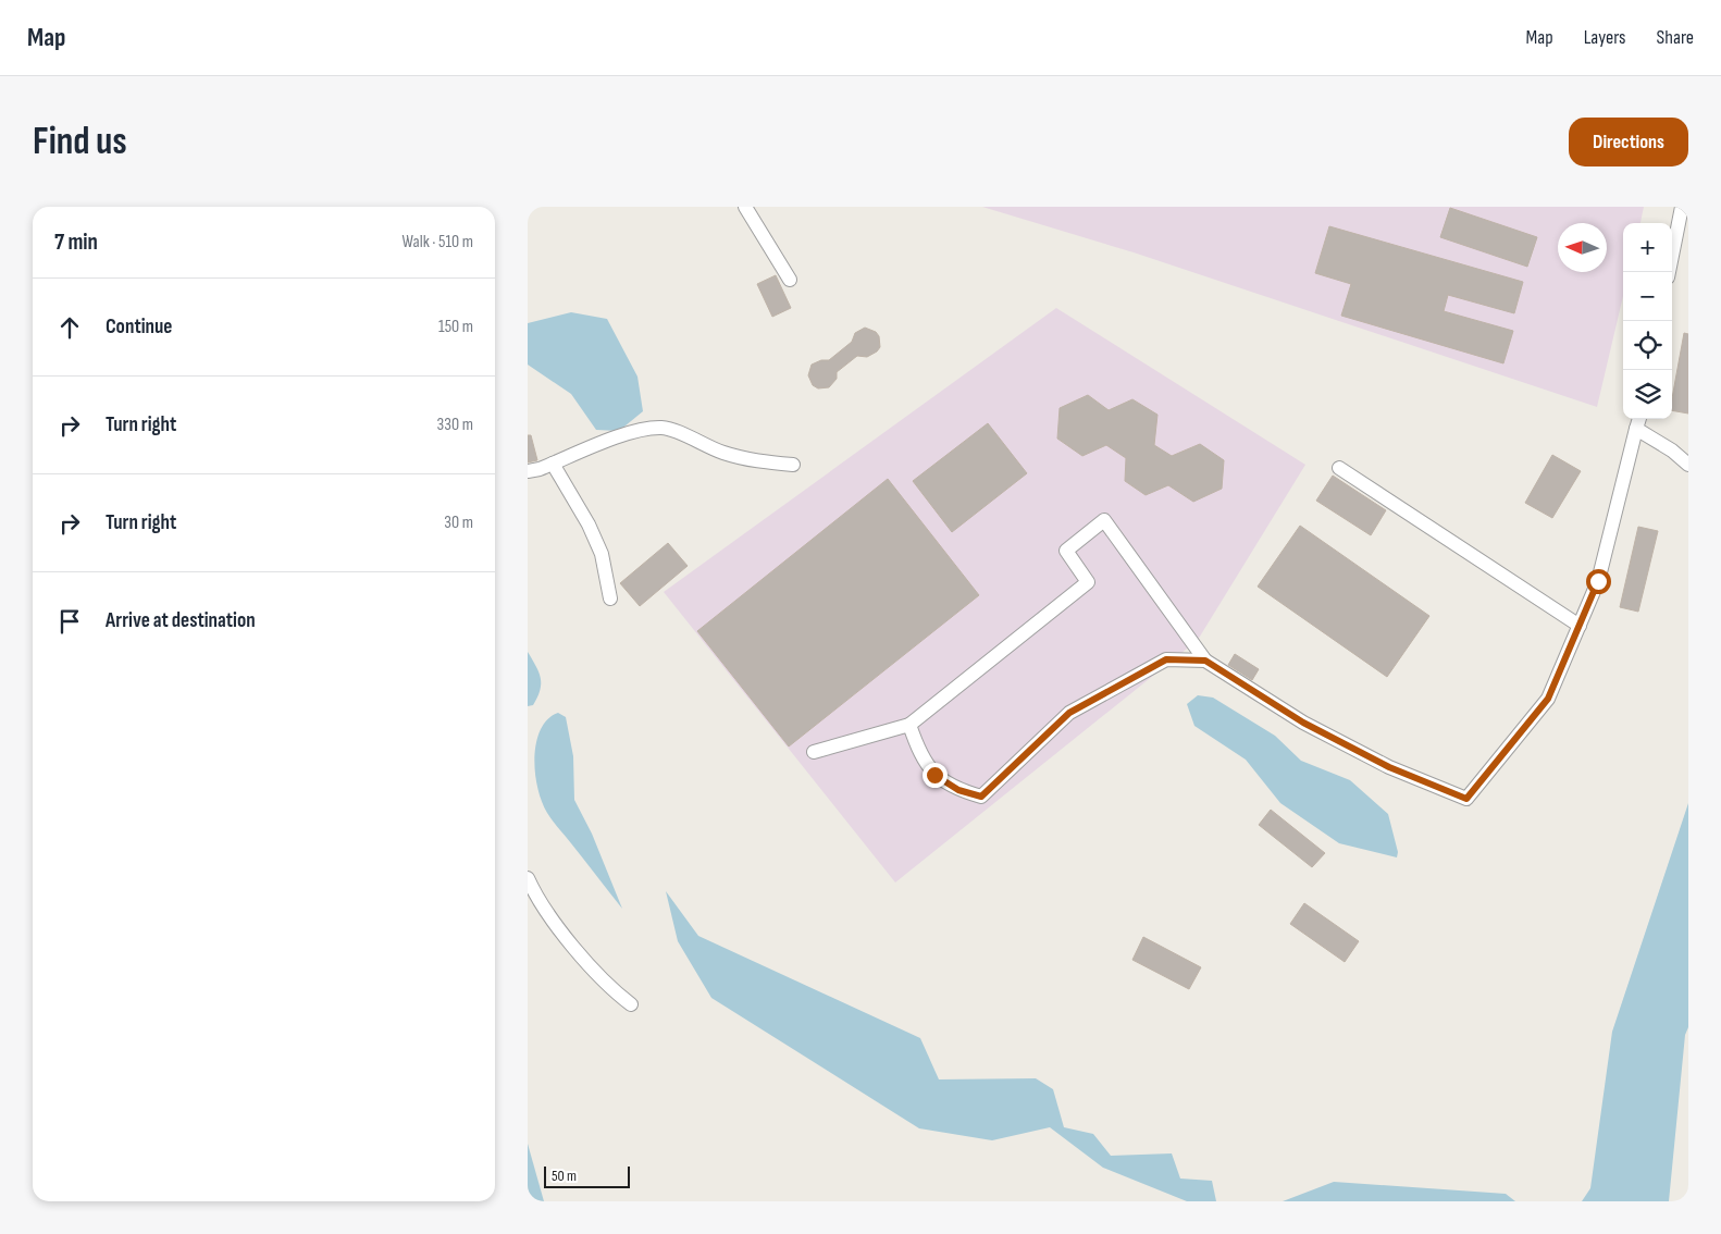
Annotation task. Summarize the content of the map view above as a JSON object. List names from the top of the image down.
{
  "scale_bar": "50 m",
  "north": "left",
  "page": {
    "header": "Map",
    "nav": ["Map", "Layers", "Share"],
    "buttons": "Directions",
    "title": "Find us",
    "heading": ["7 min", "Walk · 510 m"],
    "map_buttons": ["+", "−"],
    "list": [
      ["Continue", "150 m"],
      ["Turn right", "330 m"],
      ["Turn right", "30 m"],
      "Arrive at destination"
    ],
    "scale": "50 m"
  }
}
